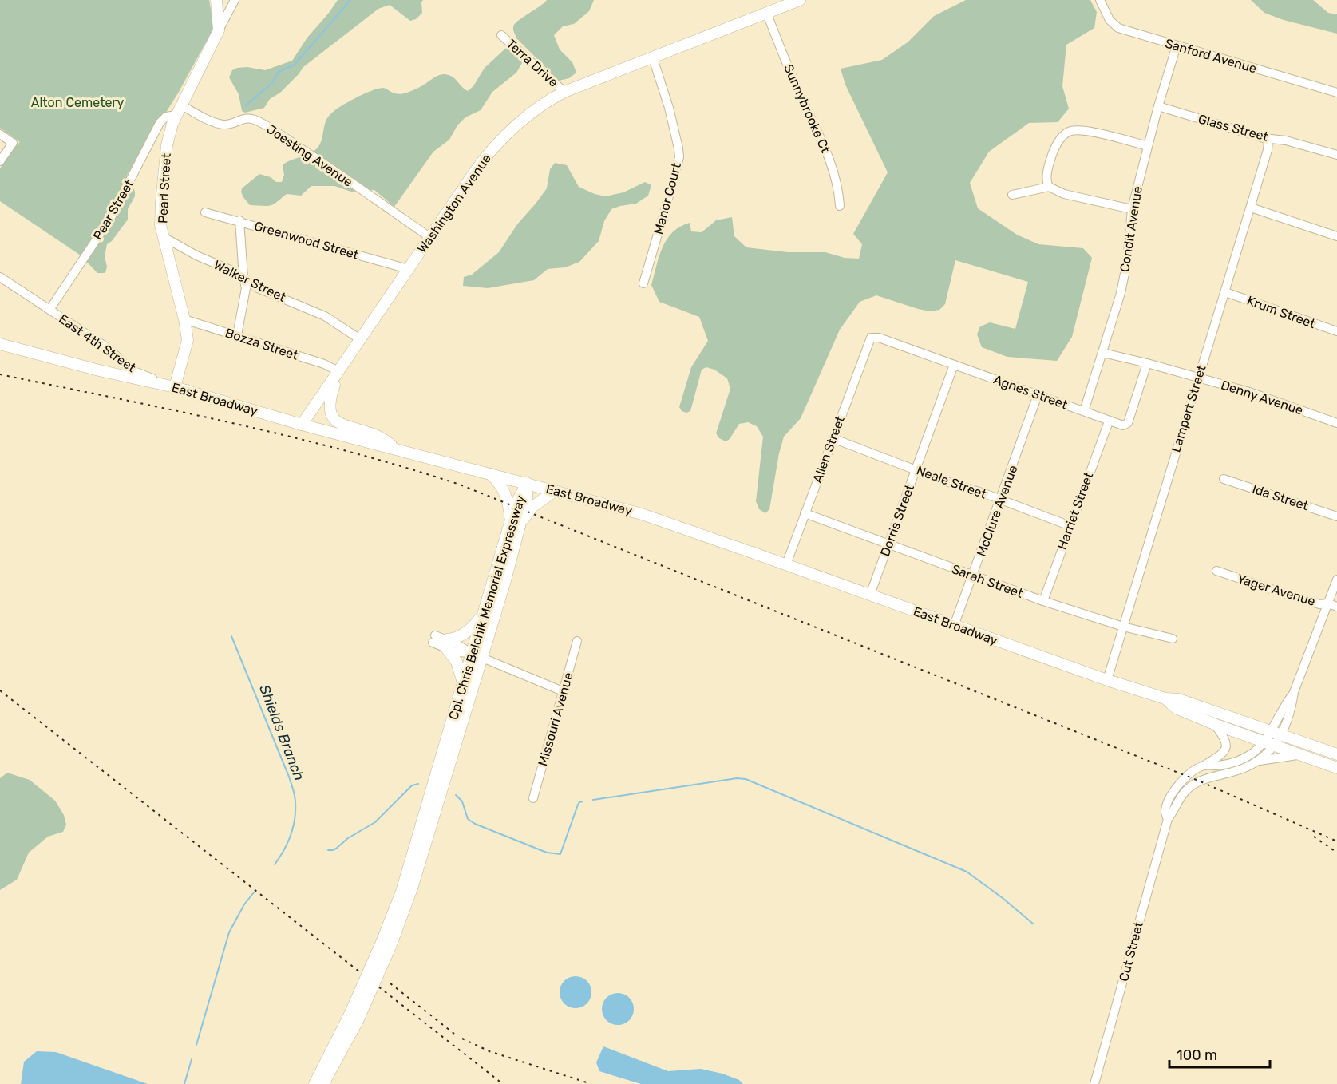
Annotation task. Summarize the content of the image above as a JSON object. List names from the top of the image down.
{
  "streets": {
    "main road": [
      "Pearl Street",
      "Washington Avenue",
      "East Broadway",
      "Cpl. Chris Belchik Memorial Expressway"
    ],
    "street": [
      "Sanford Avenue",
      "Terra Drive",
      "Sunnybrooke Ct",
      "Glass Street",
      "Joesting Avenue",
      "Manor Court",
      "Pear Street",
      "Condit Avenue",
      "Greenwood Street",
      "Walker Street",
      "Krum Street",
      "East 4th Street",
      "Bozza Street",
      "Agnes Street",
      "Denny Avenue",
      "Lampert Street",
      "Allen Street",
      "Neale Street",
      "Ida Street",
      "McClure Avenue",
      "Harriet Street",
      "Dorris Street",
      "Sarah Street",
      "Yager Avenue",
      "Missouri Avenue",
      "Cut Street"
    ]
  },
  "crossings": [
    ["Sanford Avenue", "Condit Avenue"],
    ["Terra Drive", "Washington Avenue"],
    ["Sunnybrooke Ct", "Washington Avenue"],
    ["Glass Street", "Condit Avenue"],
    ["Glass Street", "Lampert Street"],
    ["Joesting Avenue", "Washington Avenue"],
    ["Pearl Street", "Pear Street"],
    ["Pearl Street", "Walker Street"],
    ["Pearl Street", "East 4th Street"],
    ["Pearl Street", "Bozza Street"],
    ["Pearl Street", "East Broadway"],
    ["Manor Court", "Washington Avenue"],
    ["Washington Avenue", "Greenwood Street"],
    ["Washington Avenue", "Walker Street"],
    ["Washington Avenue", "Bozza Street"],
    ["Washington Avenue", "East Broadway"],
    ["Pear Street", "East 4th Street"],
    ["Condit Avenue", "Agnes Street"],
    ["Condit Avenue", "Denny Avenue"],
    ["Krum Street", "Lampert Street"],
    ["East 4th Street", "East Broadway"],
    ["Agnes Street", "Denny Avenue"],
    ["Agnes Street", "Allen Street"],
    ["Agnes Street", "McClure Avenue"],
    ["Agnes Street", "Harriet Street"],
    ["Agnes Street", "Dorris Street"],
    ["Denny Avenue", "Lampert Street"],
    ["East Broadway", "Lampert Street"],
    ["East Broadway", "Allen Street"],
    ["East Broadway", "McClure Avenue"],
    ["East Broadway", "Dorris Street"],
    ["East Broadway", "Cpl. Chris Belchik Memorial Expressway"],
    ["East Broadway", "Cut Street"],
    ["Lampert Street", "Sarah Street"],
    ["Allen Street", "Neale Street"],
    ["Allen Street", "Sarah Street"],
    ["Neale Street", "McClure Avenue"],
    ["Neale Street", "Harriet Street"],
    ["Neale Street", "Dorris Street"],
    ["McClure Avenue", "Sarah Street"],
    ["Harriet Street", "Sarah Street"],
    ["Dorris Street", "Sarah Street"]
  ],
  "water": ["Shields Branch"],
  "parks": ["Alton Cemetery"],
  "scale_bar": "100 m"
}
